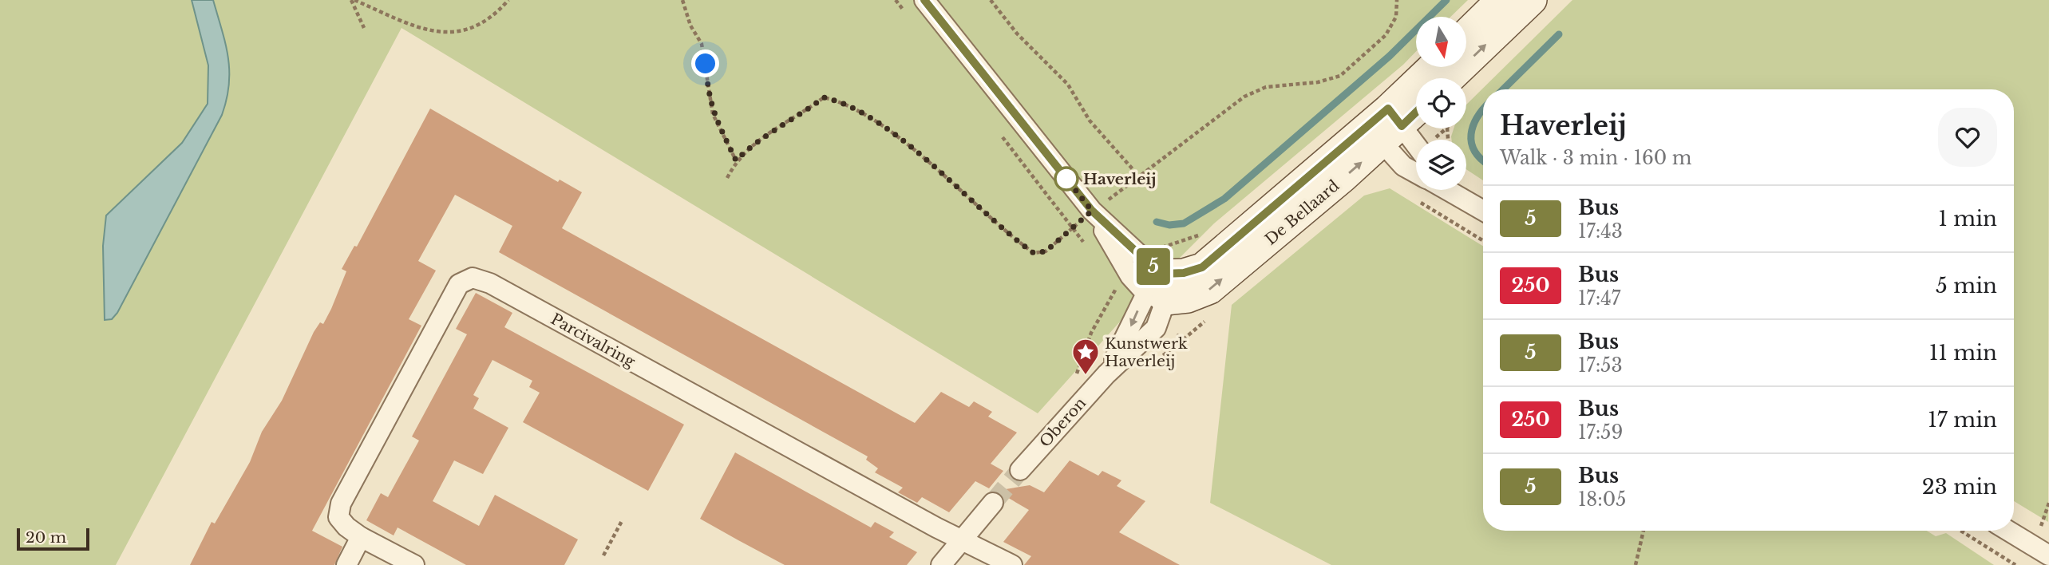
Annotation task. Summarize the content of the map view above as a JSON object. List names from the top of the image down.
{
  "streets": {
    "street": ["De Bellaard", "Parcivalring", "Oberon"]
  },
  "crossings": [
    ["De Bellaard", "Oberon"]
  ],
  "places": {
    "other": ["Haverleij"],
    "place": ["Kunstwerk Haverleij"]
  },
  "lines": ["bus line 5"],
  "scale_bar": "20 m",
  "north": "bottom",
  "page": {
    "on_map": "5",
    "heading": ["Haverleij", "Walk · 3 min · 160 m"],
    "list": [
      {
        "mark": "5",
        "name": "Bus",
        "note": "17:43",
        "value": "1 min"
      },
      {
        "mark": "250",
        "name": "Bus",
        "note": "17:47",
        "value": "5 min"
      },
      {
        "mark": "5",
        "name": "Bus",
        "note": "17:53",
        "value": "11 min"
      },
      {
        "mark": "250",
        "name": "Bus",
        "note": "17:59",
        "value": "17 min"
      },
      {
        "mark": "5",
        "name": "Bus",
        "note": "18:05",
        "value": "23 min"
      }
    ],
    "scale": "20 m"
  }
}
